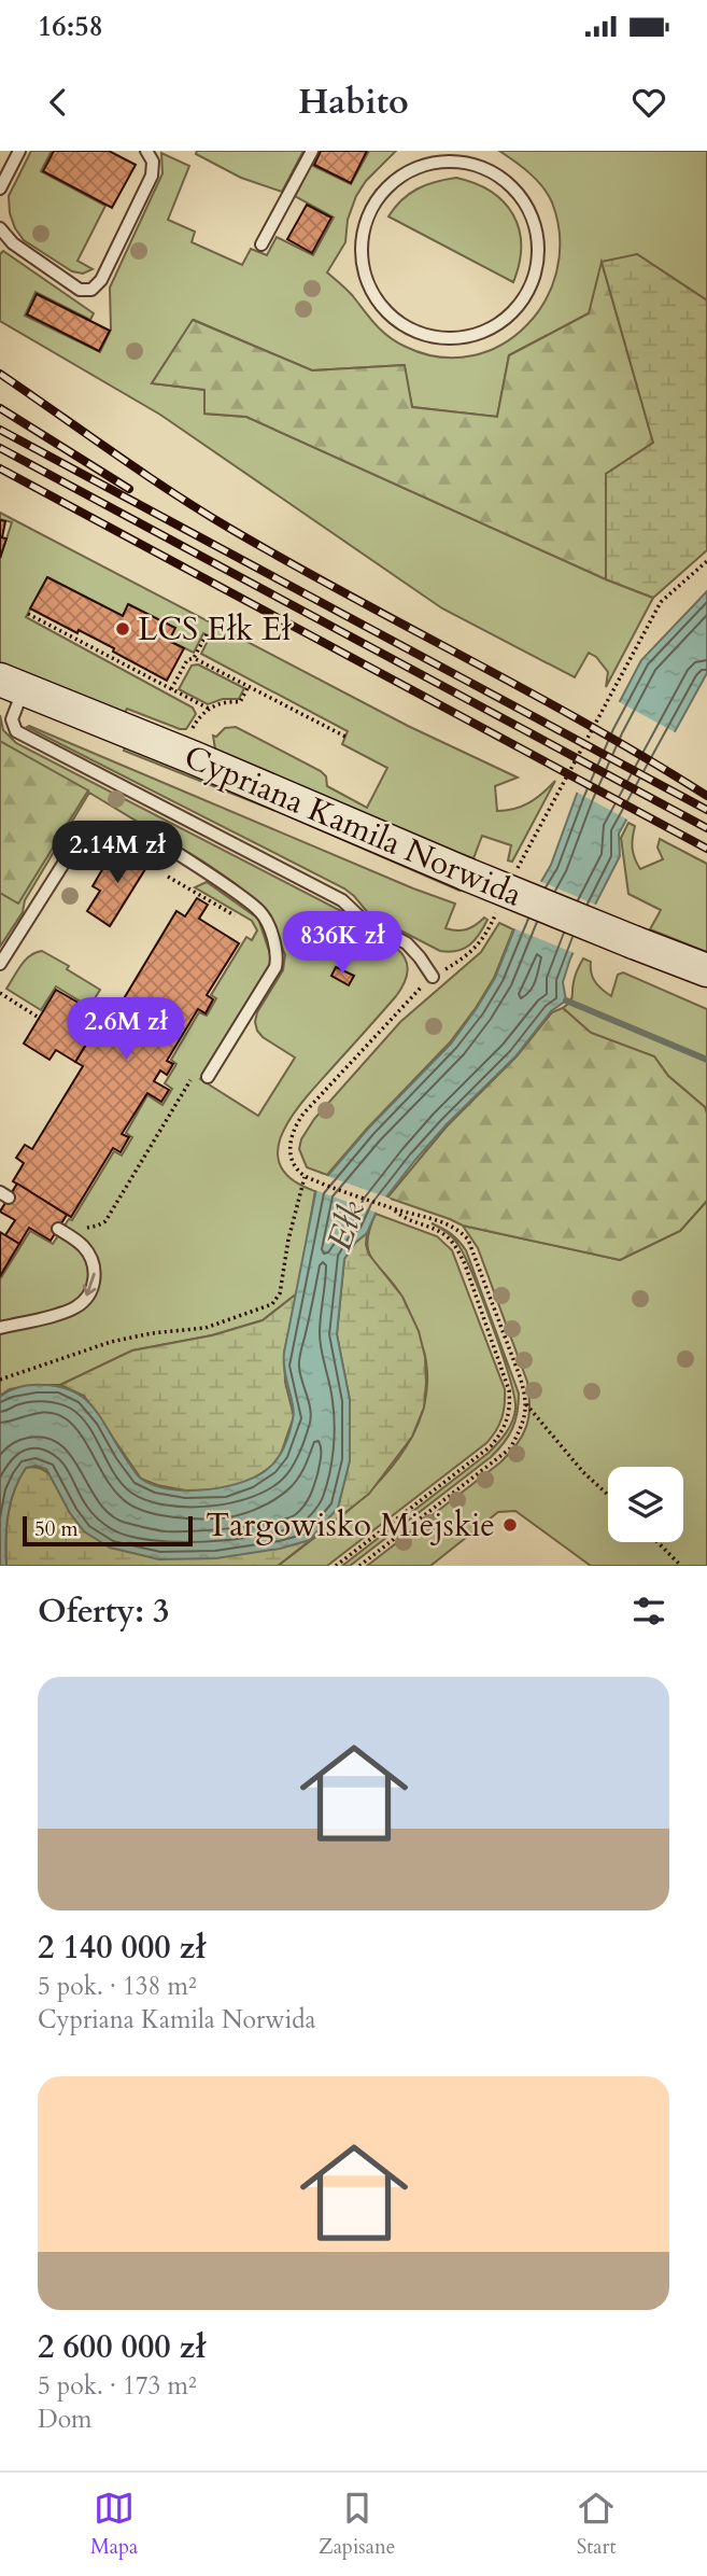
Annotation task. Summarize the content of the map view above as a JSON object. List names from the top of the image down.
{
  "streets": {
    "street": ["Cypriana Kamila Norwida"]
  },
  "water": ["Ełk"],
  "places": ["LCS Ełk Eł", "Targowisko Miejskie"],
  "scale_bar": "50 m",
  "page": {
    "status": "16:58",
    "header": "Habito",
    "price": ["2.14M zł", "836K zł", "2.6M zł"],
    "scale": "50 m",
    "heading": "Oferty: 3",
    "list": [
      {
        "name": "2 140 000 zł",
        "note": "5 pok. · 138 m² · Cypriana Kamila Norwida"
      },
      {
        "name": "2 600 000 zł",
        "note": "5 pok. · 173 m² · Dom"
      }
    ],
    "tabs": ["Mapa", "Zapisane", "Start"]
  }
}
